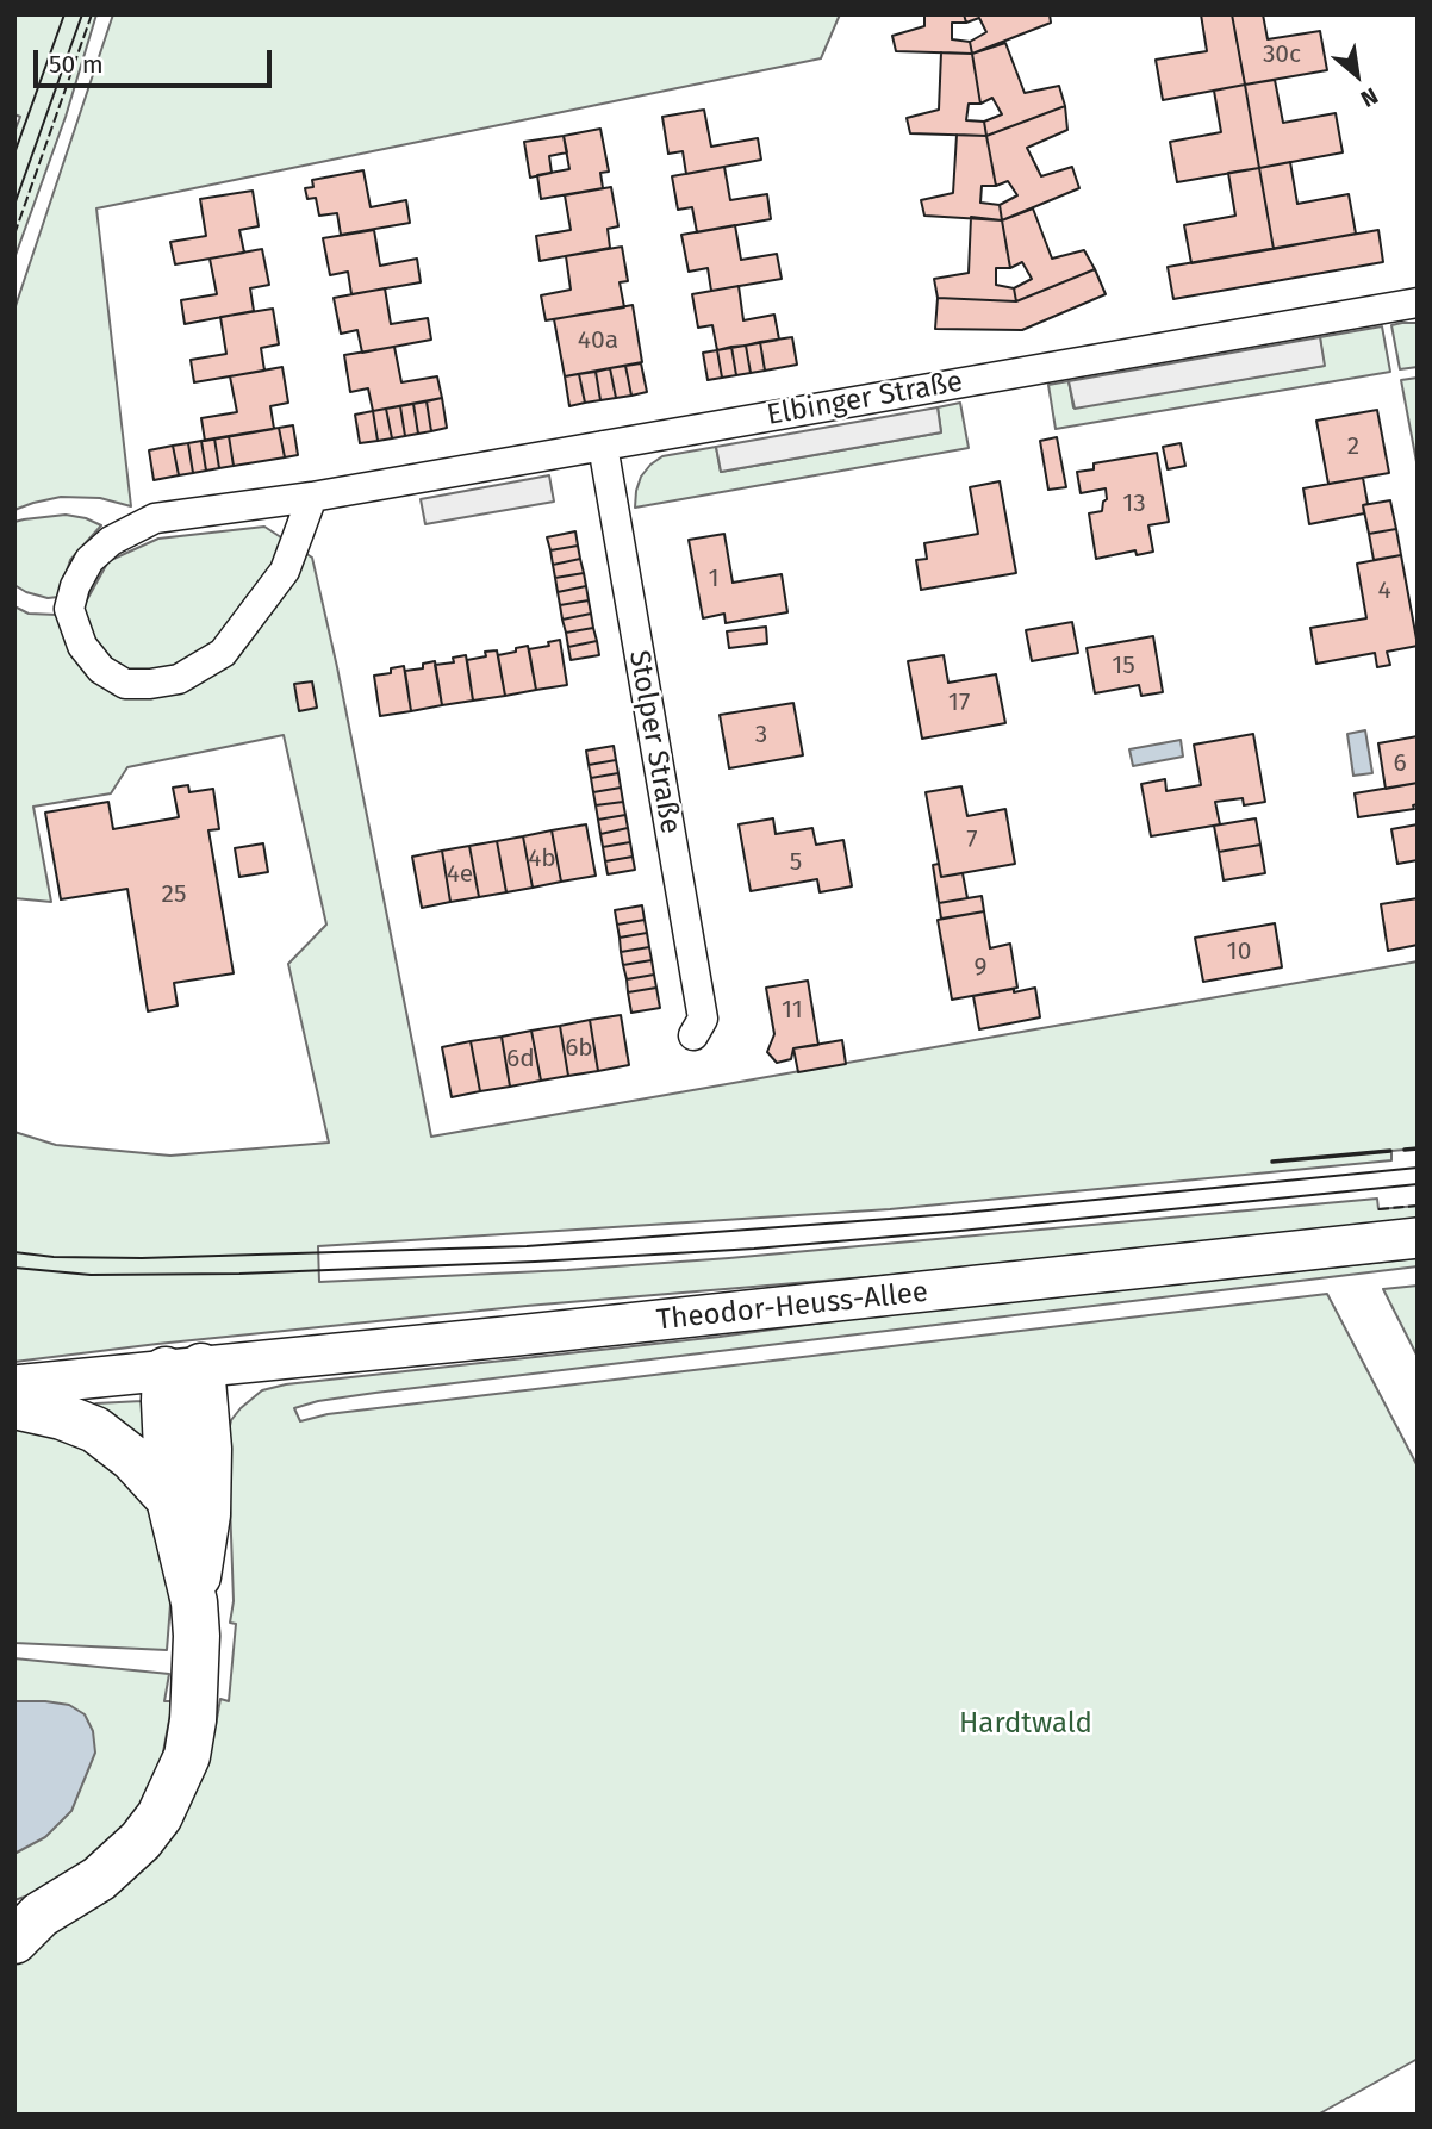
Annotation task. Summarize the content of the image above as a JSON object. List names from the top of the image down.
{
  "streets": {
    "main road": ["Theodor-Heuss-Allee"],
    "street": ["Elbinger Straße", "Stolper Straße"]
  },
  "crossings": [
    ["Elbinger Straße", "Stolper Straße"]
  ],
  "parks": ["Hardtwald"],
  "house_numbers": [
    "30c",
    "40a",
    "2",
    "13",
    "1",
    "4",
    "15",
    "17",
    "3",
    "6",
    "7",
    "4b",
    "5",
    "4e",
    "25",
    "10",
    "9",
    "11",
    "6b",
    "6d"
  ],
  "scale_bar": "50 m",
  "north": "bottom right"
}
